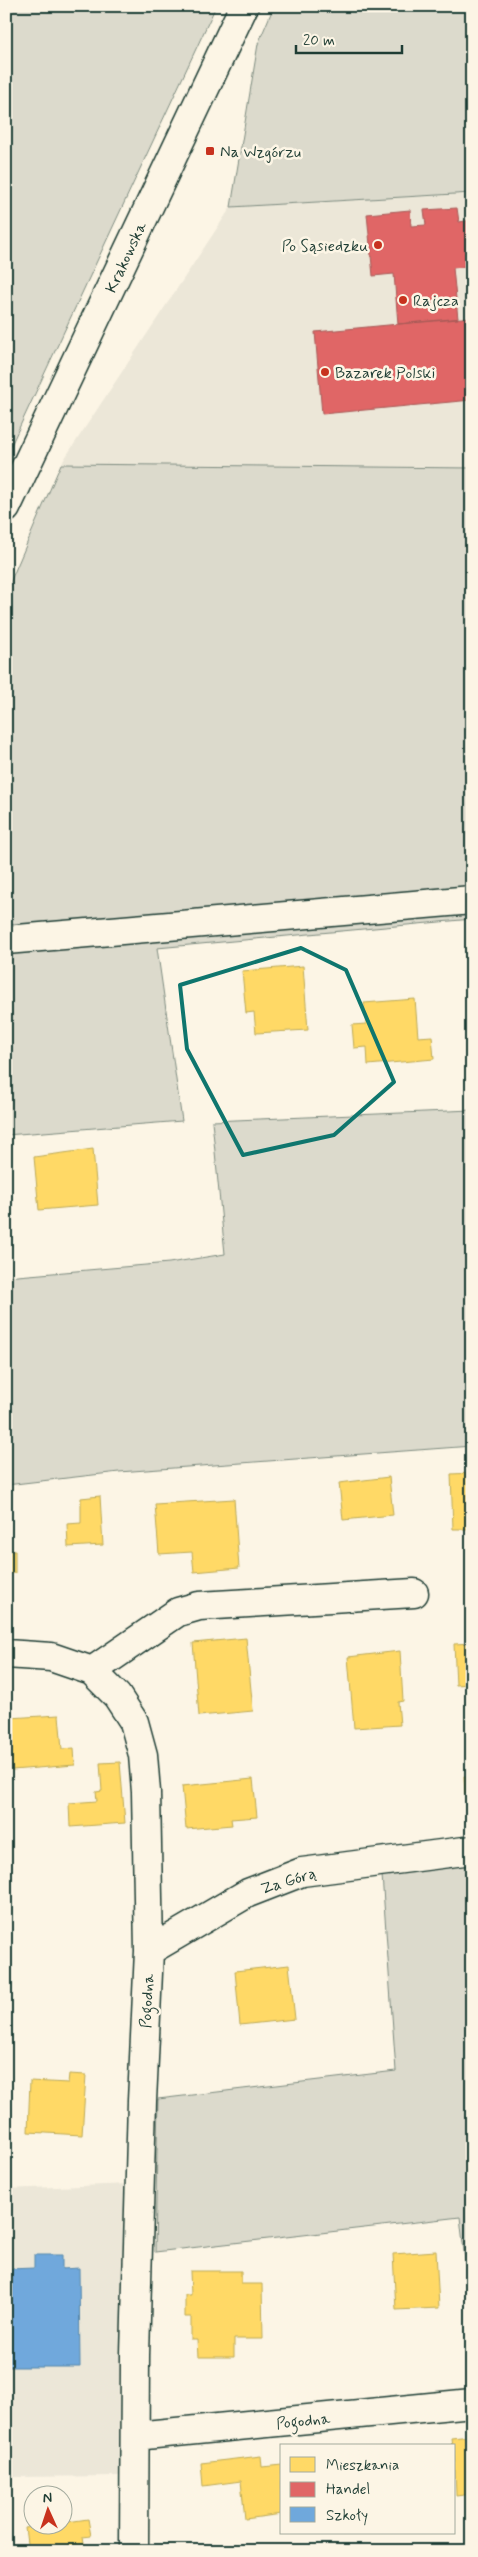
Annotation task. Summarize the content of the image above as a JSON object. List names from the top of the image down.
{
  "streets": {
    "street": ["Krakowska", "Za Górą", "Pogodna"]
  },
  "crossings": [
    ["Za Górą", "Pogodna"]
  ],
  "places": {
    "transit": ["Na Wzgórzu"],
    "other": ["Po Sąsiedzku", "Rajcza", "Bazarek Polski"]
  },
  "legend": ["Mieszkania", "Handel", "Szkoły"],
  "scale_bar": "20 m",
  "north": "top"
}
